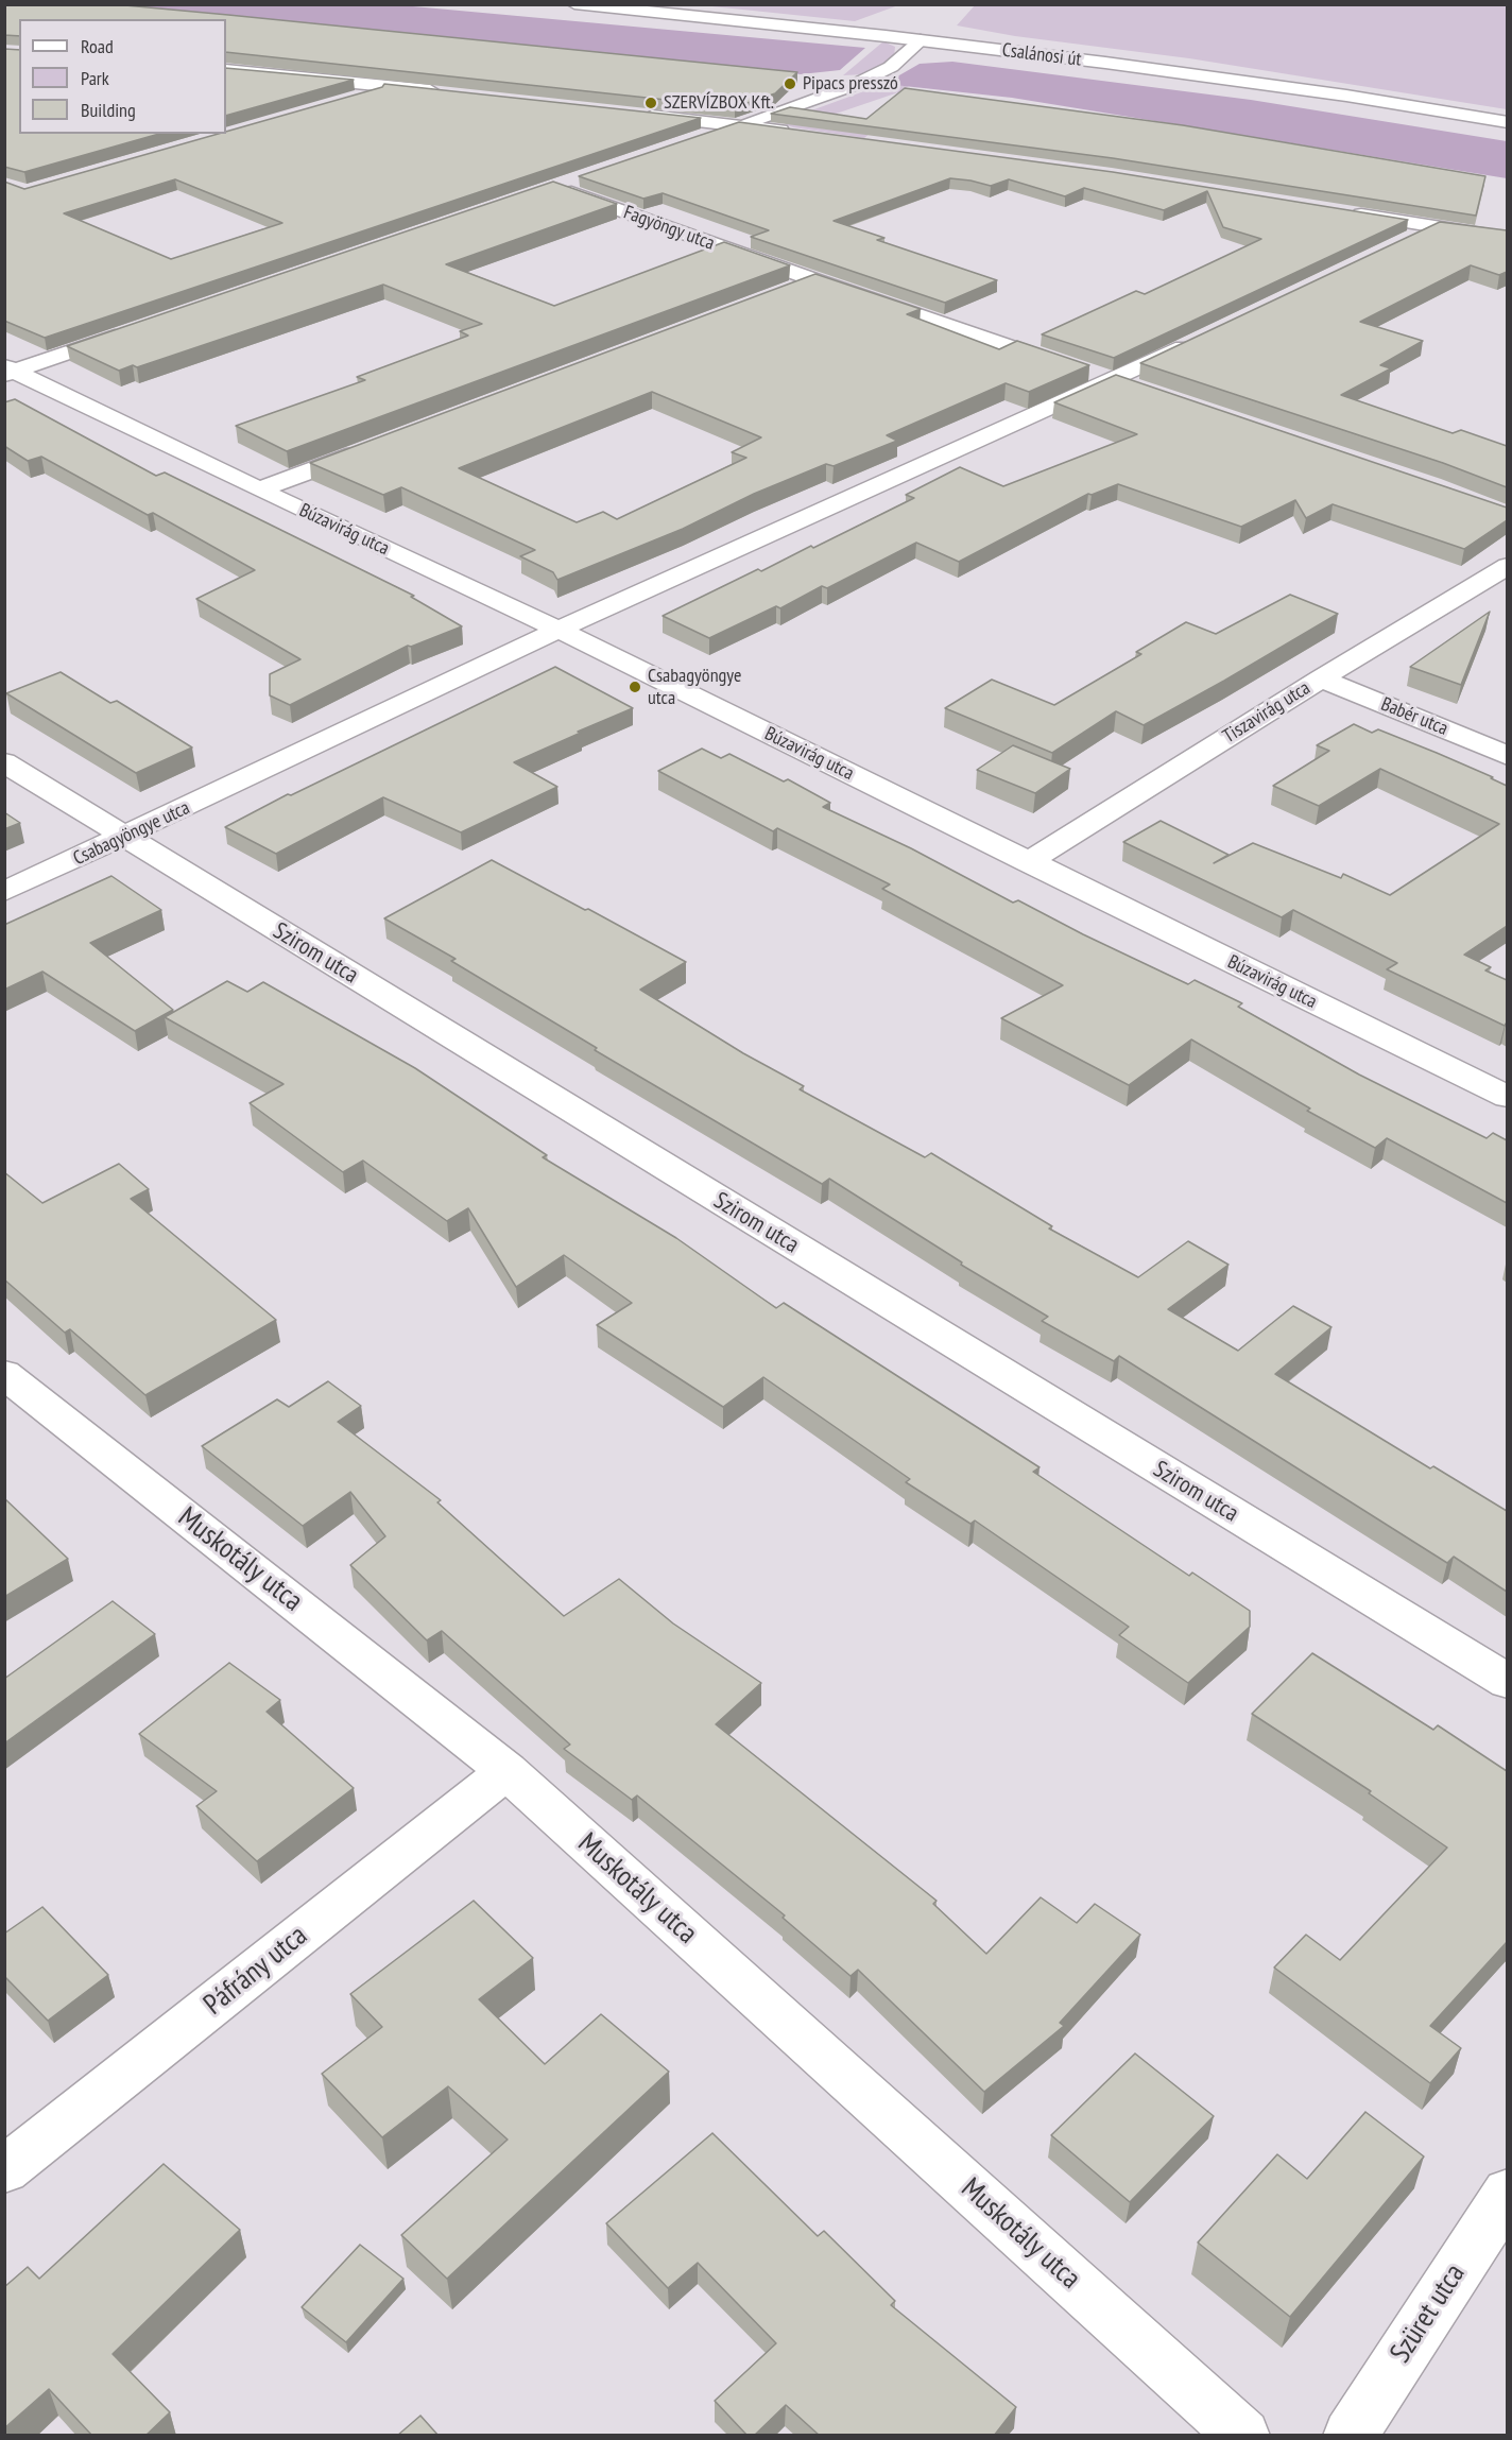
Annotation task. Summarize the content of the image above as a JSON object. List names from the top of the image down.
{
  "streets": {
    "street": [
      "Csalánosi út",
      "Fagyöngy utca",
      "Búzavirág utca",
      "Tiszavirág utca",
      "Babér utca",
      "Csabagyöngye utca",
      "Szirom utca",
      "Muskotály utca",
      "Páfrány utca",
      "Szüret utca"
    ]
  },
  "crossings": [
    ["Fagyöngy utca", "Csabagyöngye utca"],
    ["Búzavirág utca", "Tiszavirág utca"],
    ["Búzavirág utca", "Csabagyöngye utca"],
    ["Tiszavirág utca", "Babér utca"],
    ["Csabagyöngye utca", "Szirom utca"],
    ["Muskotály utca", "Páfrány utca"]
  ],
  "places": ["Pipacs presszó", "SZERVÍZBOX Kft.", "Csabagyöngye utca"],
  "legend": ["Road", "Park", "Building"]
}
